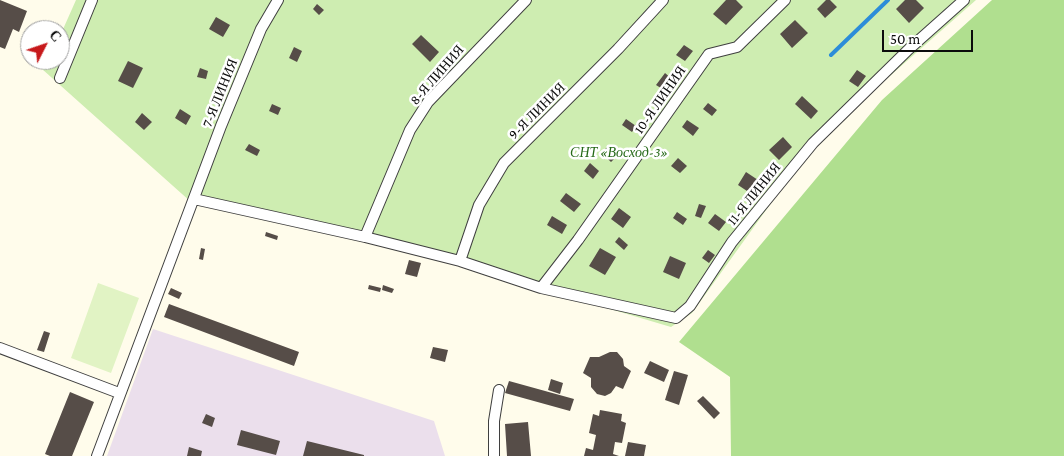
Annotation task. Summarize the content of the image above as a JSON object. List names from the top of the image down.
{
  "streets": {
    "street": [
      "8-Я ЛИНИЯ",
      "7-Я ЛИНИЯ",
      "10-Я ЛИНИЯ",
      "9-Я ЛИНИЯ",
      "11-Я ЛИНИЯ"
    ]
  },
  "crossings": [
    ["10-Я ЛИНИЯ", "11-Я ЛИНИЯ"]
  ],
  "parks": ["СНТ «Восход-3»"],
  "scale_bar": "50 m",
  "north": "top right"
}
